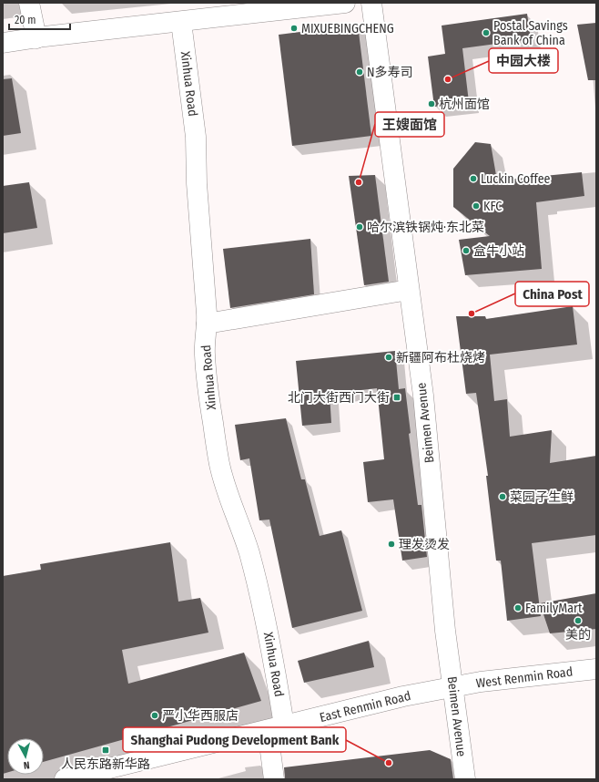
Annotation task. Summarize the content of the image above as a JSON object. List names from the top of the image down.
{
  "streets": {
    "street": [
      "Xinhua Road",
      "Beimen Avenue",
      "West Renmin Road",
      "East Renmin Road"
    ]
  },
  "crossings": [
    ["Xinhua Road", "East Renmin Road"],
    ["Beimen Avenue", "West Renmin Road"],
    ["Beimen Avenue", "East Renmin Road"],
    ["West Renmin Road", "East Renmin Road"]
  ],
  "places": {
    "other": [
      "MIXUEBINGCHENG",
      "Postal Savings Bank of China",
      "N多寿司",
      "中园大楼",
      "杭州面馆",
      "Luckin Coffee",
      "王嫂面馆",
      "KFC",
      "哈尔滨铁锅炖·东北菜",
      "盒牛小站",
      "China Post",
      "新疆阿布杜烧烤",
      "菜园子生鲜",
      "理发烫发",
      "FamilyMart",
      "美的",
      "严小华西服店",
      "Shanghai Pudong Development Bank"
    ],
    "transit": ["北门大街西门大街", "人民东路新华路"]
  },
  "scale_bar": "20 m",
  "north": "bottom"
}
